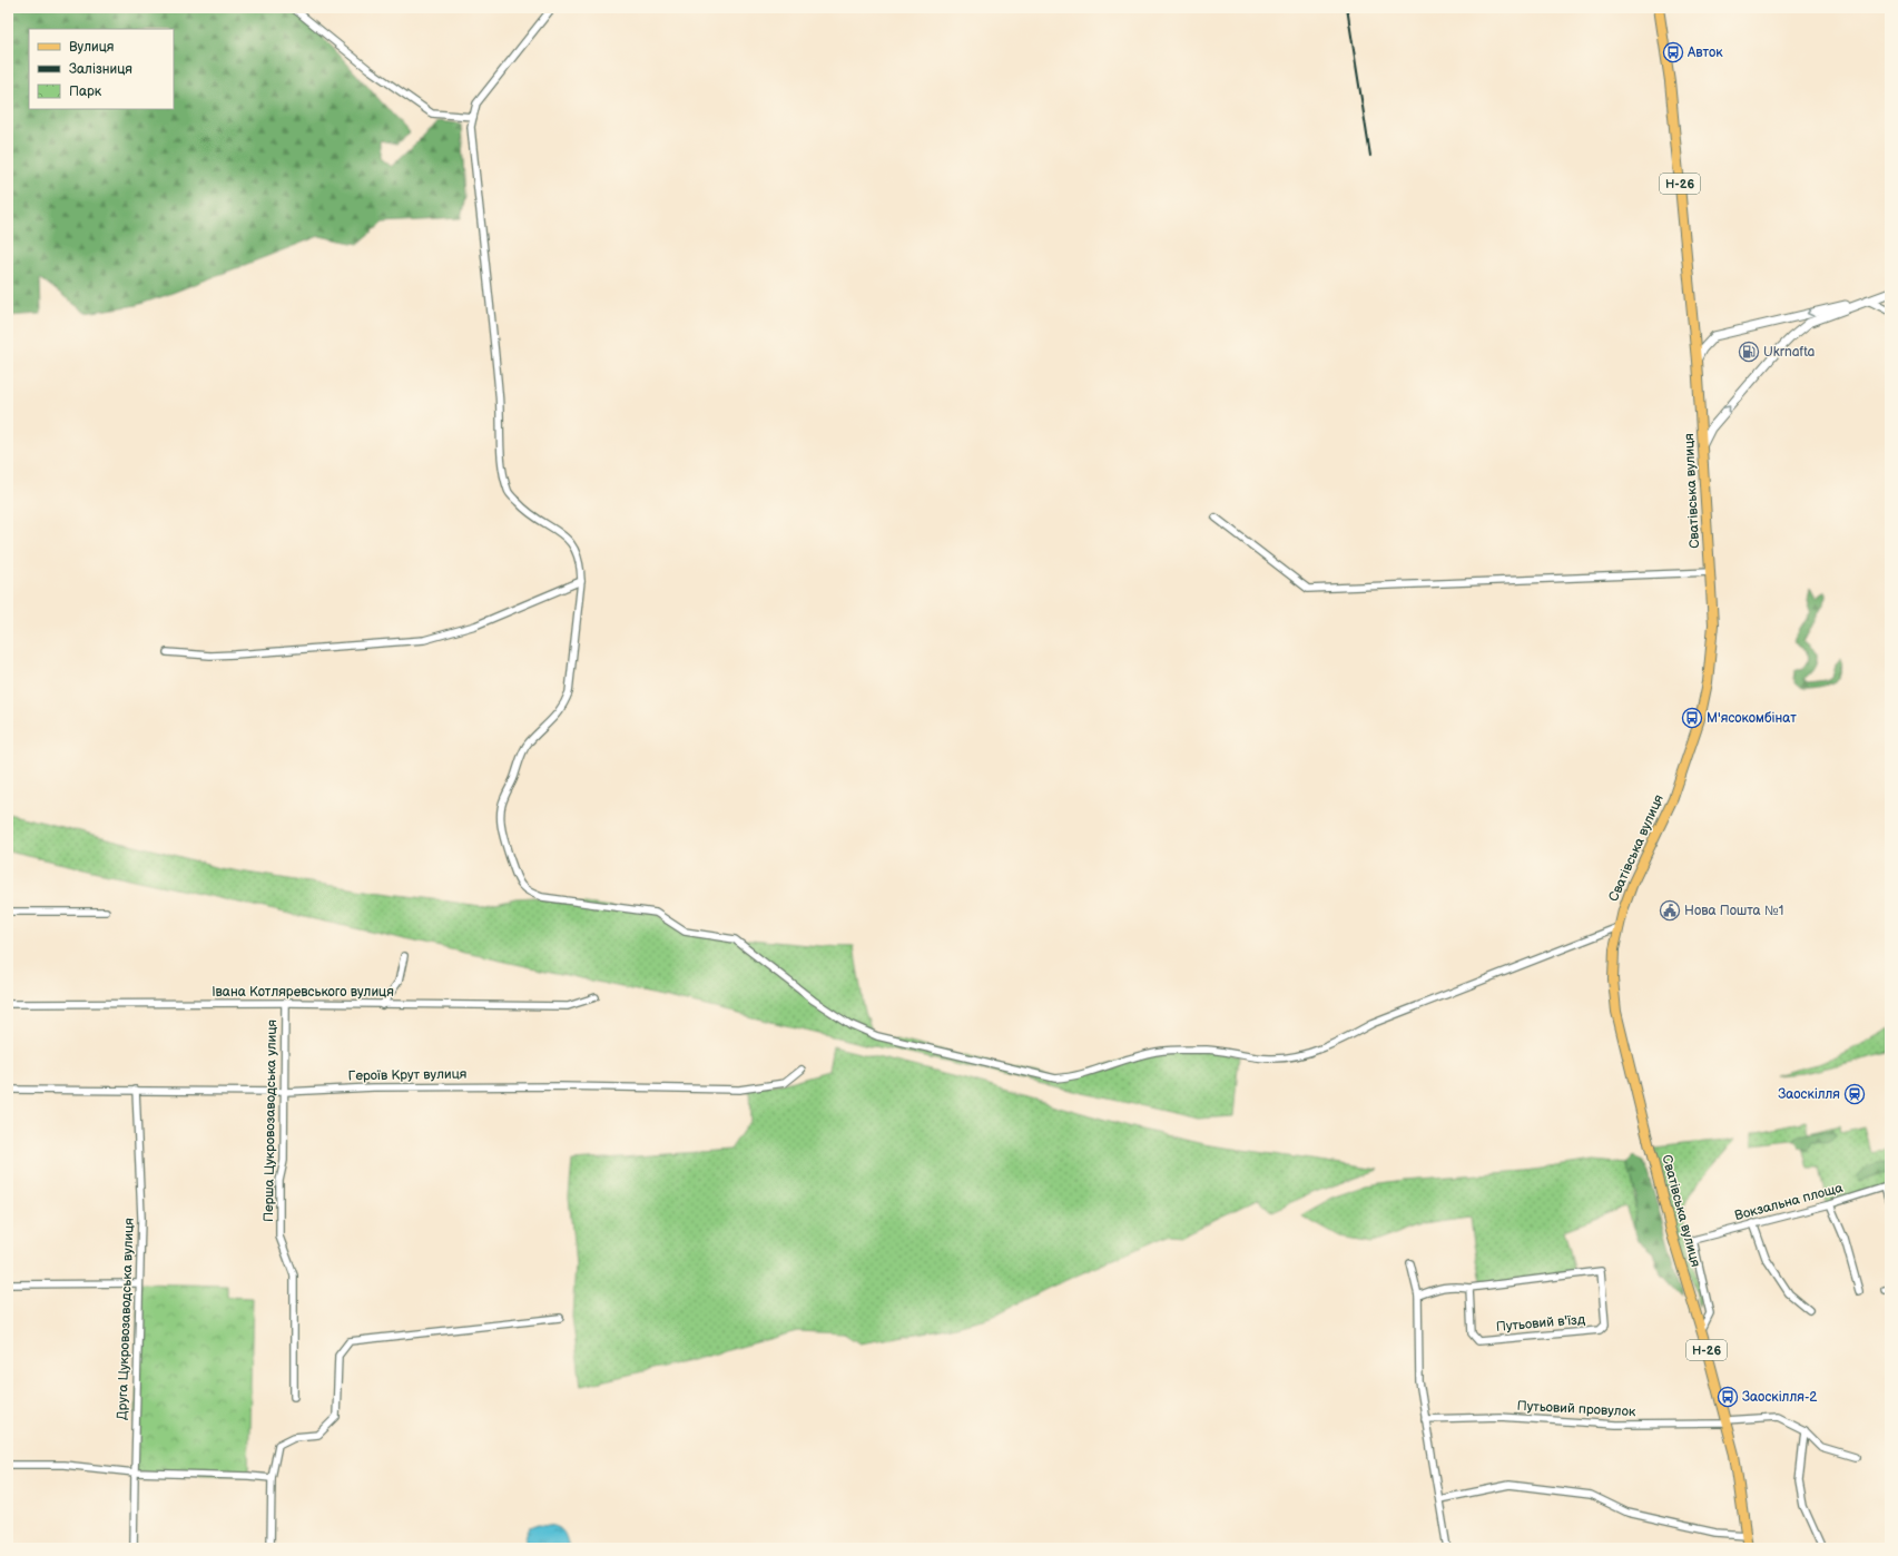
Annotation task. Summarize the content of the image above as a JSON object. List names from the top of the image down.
{
  "streets": {
    "main road": ["Н-26", "Сватівська вулиця"],
    "street": [
      "Івана Котляревського вулиця",
      "Героїв Крут вулиця",
      "Перша Цукровозаводська улиця",
      "Вокзальна площа",
      "Друга Цукровозаводська вулиця",
      "Путьовий в'їзд",
      "Путьовий провулок"
    ]
  },
  "crossings": [
    ["Н-26", "Сватівська вулиця"],
    ["Сватівська вулиця", "Вокзальна площа"],
    ["Сватівська вулиця", "Путьовий провулок"],
    ["Івана Котляревського вулиця", "Перша Цукровозаводська улиця"],
    ["Героїв Крут вулиця", "Перша Цукровозаводська улиця"],
    ["Героїв Крут вулиця", "Друга Цукровозаводська вулиця"]
  ],
  "places": {
    "bus stop": ["Авток", "М'ясокомбінат", "Заоскілля-2"],
    "fuel station": ["Ukrnafta"],
    "public building": ["Нова Пошта №1"],
    "station": ["Заоскiлля"]
  },
  "legend": ["Вулиця", "Залізниця", "Парк"]
}
